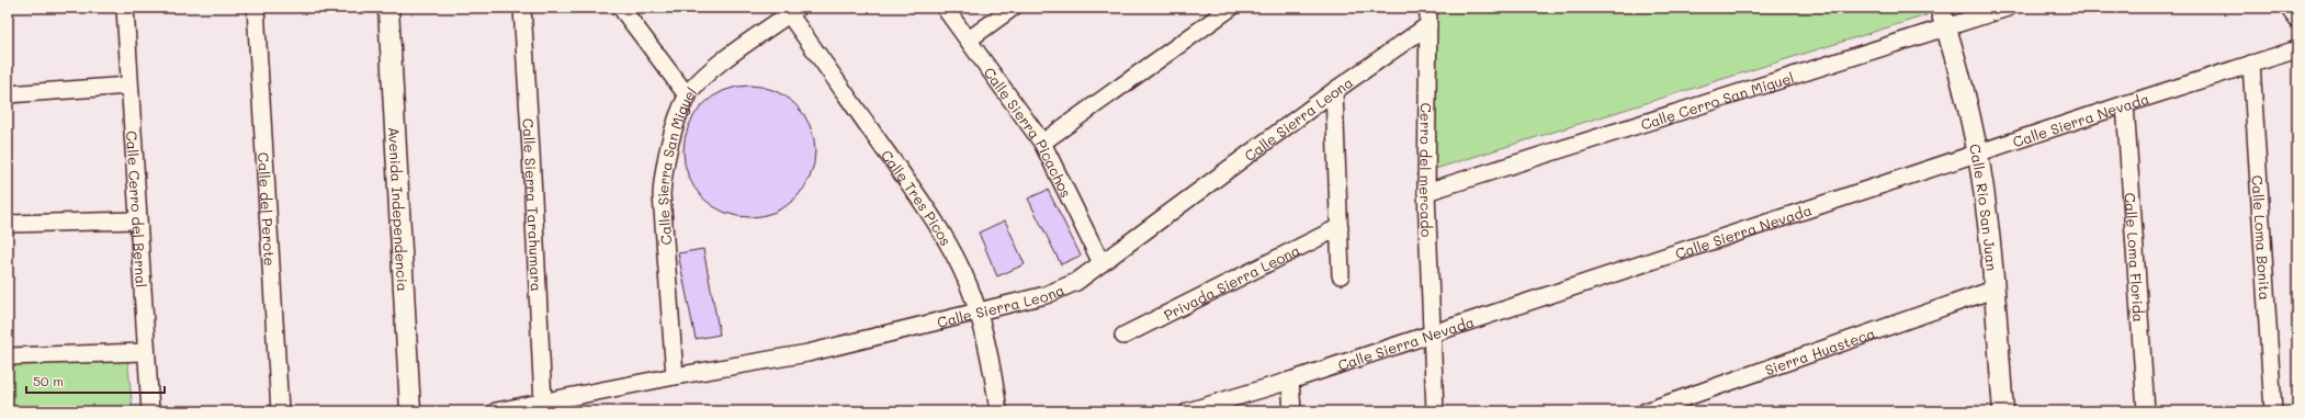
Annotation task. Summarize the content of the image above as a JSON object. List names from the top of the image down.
{
  "streets": {
    "street": [
      "Calle Cerro San Miguel",
      "Calle Sierra Leona",
      "Calle Sierra Nevada",
      "Calle Sierra Picachos",
      "Calle Sierra San Miguel",
      "Cerro del mercado",
      "Calle Tres Picos",
      "Calle Sierra Tarahumara",
      "Calle Río San Juan",
      "Calle Cerro del Bernal",
      "Calle del Perote",
      "Avenida Independencia",
      "Calle Loma Bonita",
      "Calle Loma Florida",
      "Privada Sierra Leona",
      "Sierra Huasteca"
    ]
  },
  "crossings": [
    ["Calle Cerro San Miguel", "Cerro del mercado"],
    ["Calle Cerro San Miguel", "Calle Río San Juan"],
    ["Calle Sierra Leona", "Calle Sierra Picachos"],
    ["Calle Sierra Leona", "Calle Sierra San Miguel"],
    ["Calle Sierra Leona", "Cerro del mercado"],
    ["Calle Sierra Leona", "Calle Tres Picos"],
    ["Calle Sierra Leona", "Calle Sierra Tarahumara"],
    ["Calle Sierra Nevada", "Cerro del mercado"],
    ["Calle Sierra Nevada", "Calle Río San Juan"],
    ["Calle Sierra Nevada", "Calle Loma Bonita"],
    ["Calle Sierra Nevada", "Calle Loma Florida"],
    ["Calle Sierra San Miguel", "Calle Tres Picos"],
    ["Calle Río San Juan", "Sierra Huasteca"]
  ],
  "scale_bar": "50 m"
}
